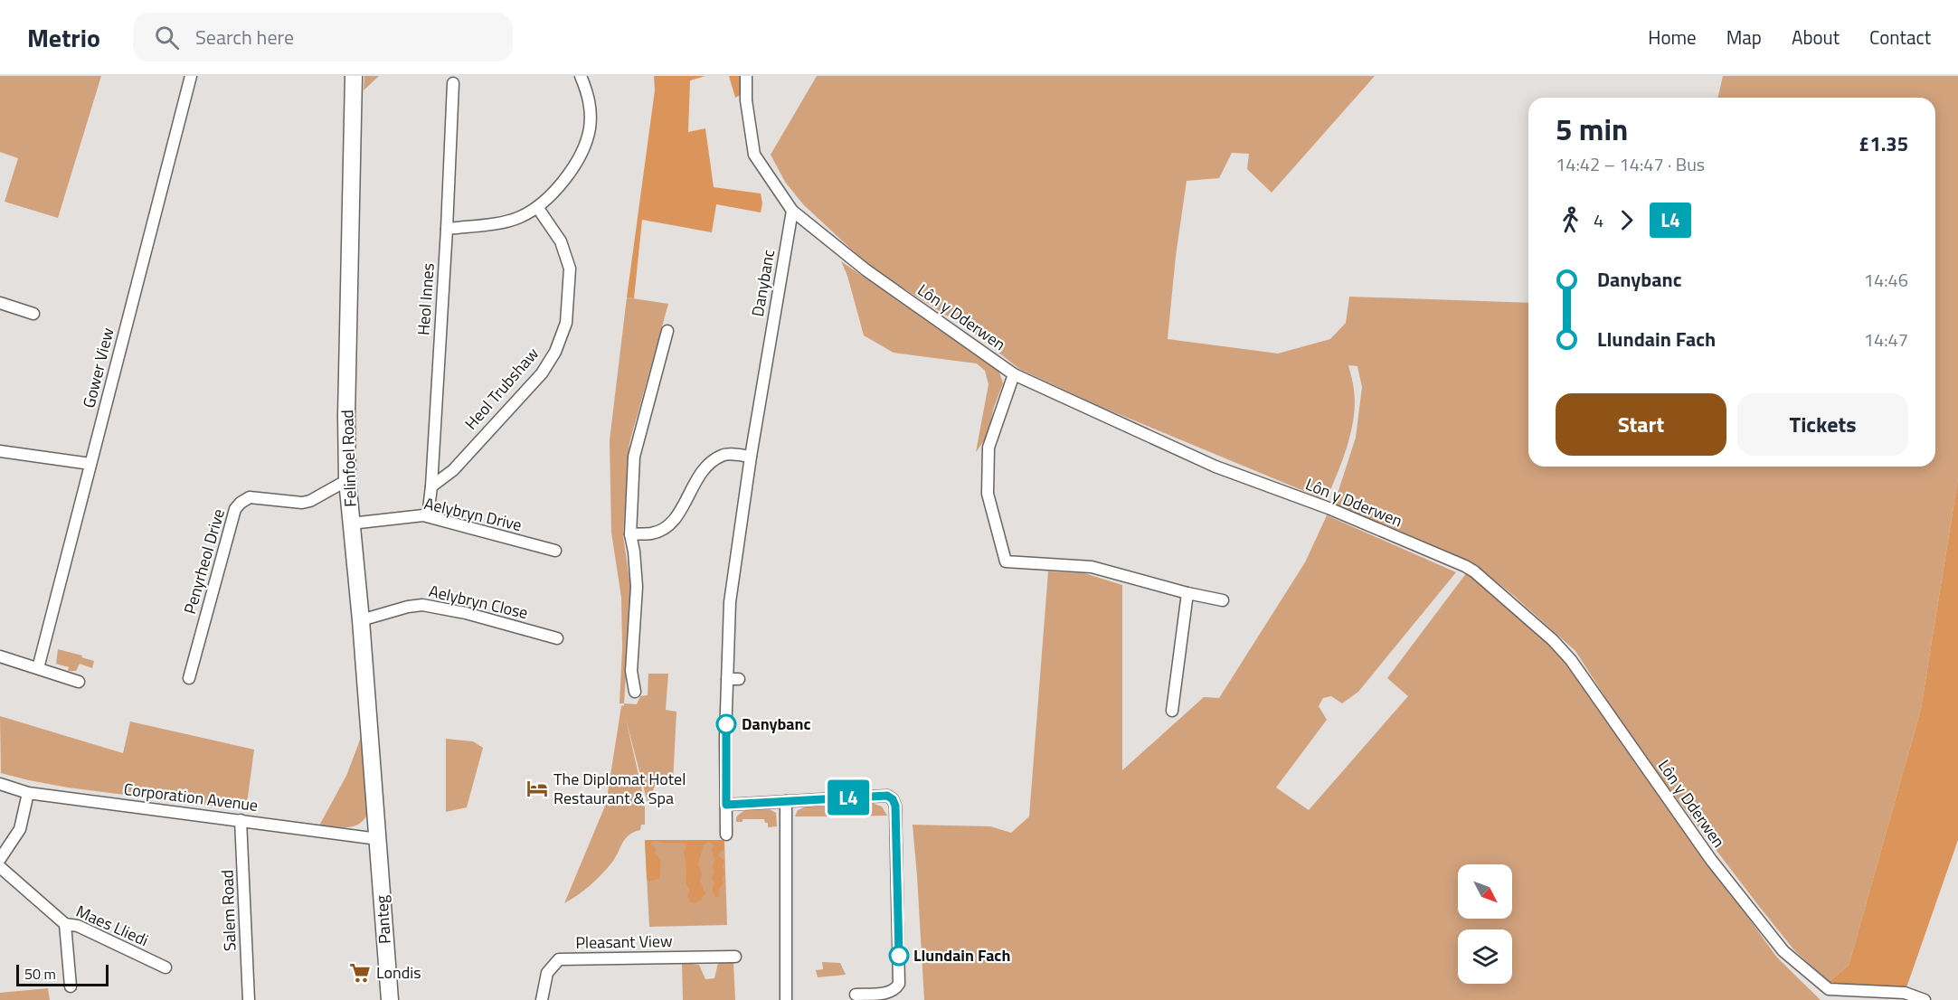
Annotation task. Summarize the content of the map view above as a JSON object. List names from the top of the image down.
{
  "streets": {
    "main road": ["Felinfoel Road", "Panteg"],
    "street": [
      "Danybanc",
      "Heol Innes",
      "Lôn y Dderwen",
      "Gower View",
      "Heol Trubshaw",
      "Aelybryn Drive",
      "Penyrheol Drive",
      "Aelybryn Close",
      "Corporation Avenue",
      "Salem Road",
      "Maes Lliedi",
      "Pleasant View"
    ]
  },
  "crossings": [
    ["Danybanc", "Lôn y Dderwen"],
    ["Heol Innes", "Heol Trubshaw"],
    ["Heol Innes", "Aelybryn Drive"],
    ["Felinfoel Road", "Aelybryn Drive"],
    ["Felinfoel Road", "Penyrheol Drive"],
    ["Felinfoel Road", "Aelybryn Close"],
    ["Felinfoel Road", "Corporation Avenue"],
    ["Felinfoel Road", "Panteg"],
    ["Corporation Avenue", "Salem Road"],
    ["Corporation Avenue", "Panteg"]
  ],
  "places": {
    "other": ["Danybanc", "Llundain Fach"],
    "hotel": ["The Diplomat Hotel Restaurant & Spa"],
    "supermarket": ["Londis"]
  },
  "lines": ["bus line L4"],
  "scale_bar": "50 m",
  "north": "bottom right",
  "page": {
    "header": "Metrio",
    "search": "Search here",
    "nav": [
      "Home",
      "Map",
      "About",
      "Contact"
    ],
    "on_map": "L4",
    "heading": ["5 min", "14:42 – 14:47 · Bus", "£1.35"],
    "legs": ["4", "L4"],
    "list": [
      {
        "name": "Danybanc",
        "value": "14:46"
      },
      {
        "name": "Llundain Fach",
        "value": "14:47"
      }
    ],
    "buttons": ["Start", "Tickets"],
    "scale": "50 m"
  }
}
